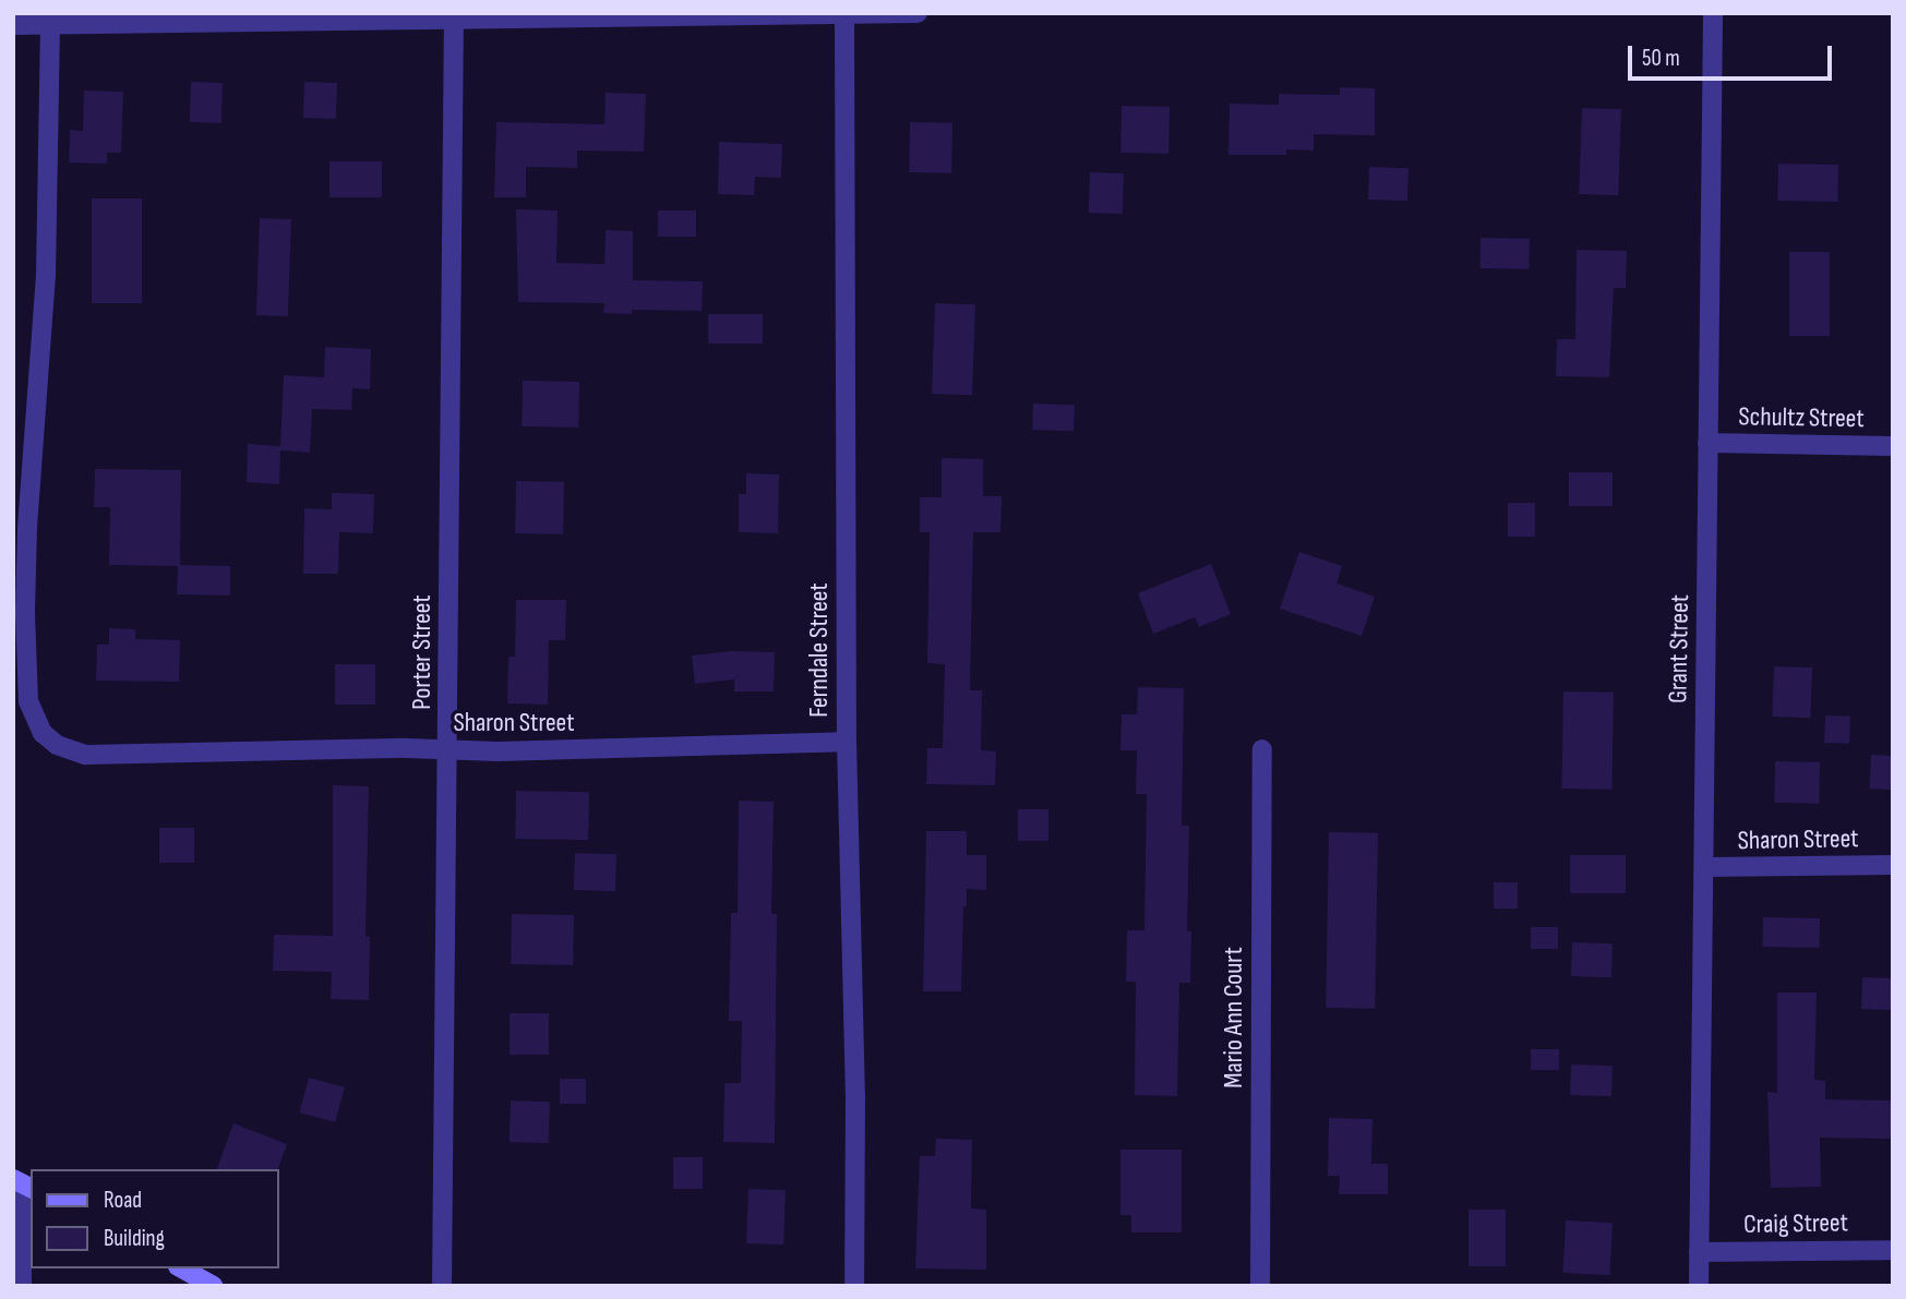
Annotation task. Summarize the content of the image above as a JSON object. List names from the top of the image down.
{
  "streets": {
    "street": [
      "Schultz Street",
      "Grant Street",
      "Ferndale Street",
      "Porter Street",
      "Sharon Street",
      "Mario Ann Court",
      "Craig Street"
    ]
  },
  "crossings": [
    ["Schultz Street", "Grant Street"],
    ["Grant Street", "Sharon Street"],
    ["Grant Street", "Craig Street"],
    ["Ferndale Street", "Sharon Street"],
    ["Porter Street", "Sharon Street"]
  ],
  "legend": ["Road", "Building"],
  "scale_bar": "50 m"
}
